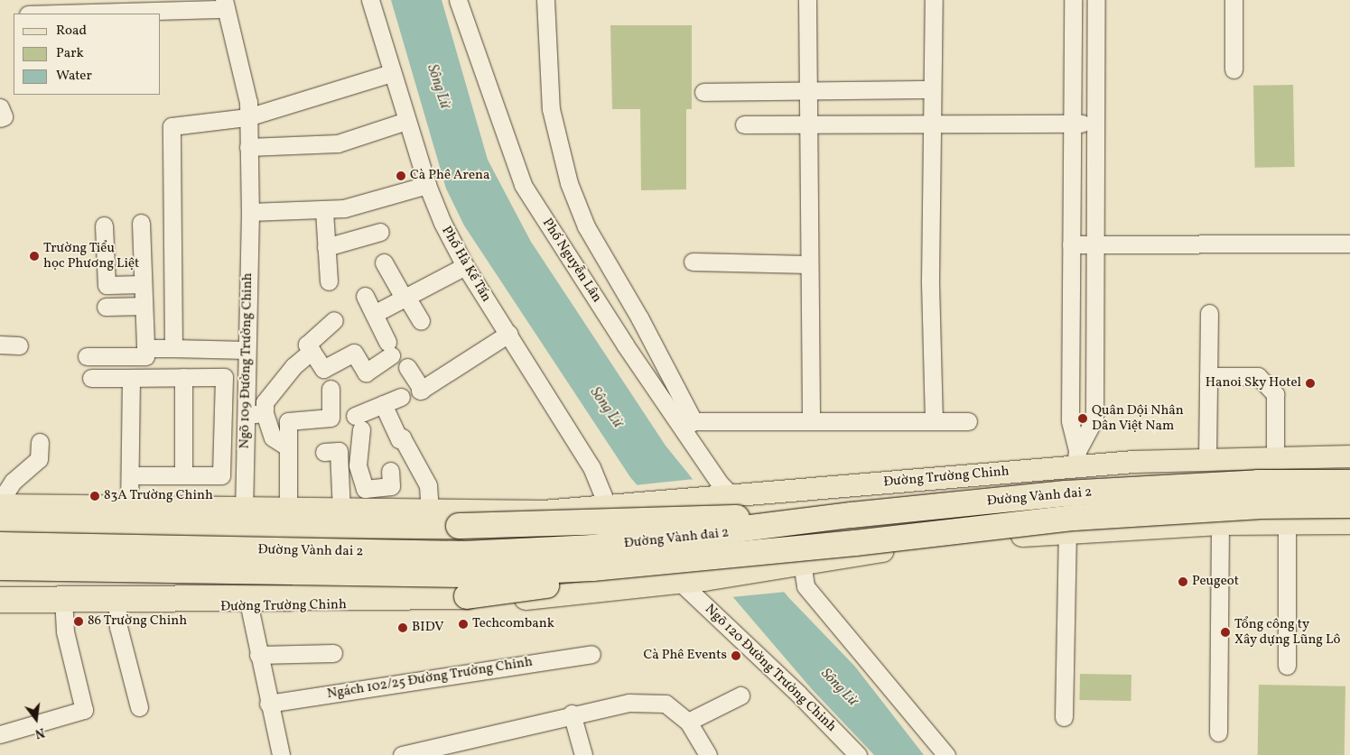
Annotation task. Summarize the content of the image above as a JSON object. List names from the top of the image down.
{
  "streets": {
    "highway": ["Đường Vành đai 2"],
    "main road": ["Đường Trường Chinh"],
    "street": [
      "Phố Nguyễn Lân",
      "Phố Hà Kế Tấn",
      "Ngõ 109 Đường Trường Chinh",
      "Ngõ 120 Đường Trường Chinh",
      "Ngách 102/25 Đường Trường Chinh"
    ]
  },
  "crossings": [
    ["Phố Nguyễn Lân", "Đường Trường Chinh"],
    ["Phố Hà Kế Tấn", "Đường Trường Chinh"],
    ["Ngõ 109 Đường Trường Chinh", "Đường Trường Chinh"],
    ["Đường Trường Chinh", "Ngõ 120 Đường Trường Chinh"]
  ],
  "water": ["Sông Lừ"],
  "places": [
    "Cà Phê Arena",
    "Trường Tiểu học Phương Liệt",
    "Hanoi Sky Hotel",
    "Quân Dội Nhân Dân Việt Nam",
    "83A Trường Chinh",
    "Peugeot",
    "86 Trường Chinh",
    "Techcombank",
    "BIDV",
    "Tổng công ty Xây dựng Lũng Lô",
    "Cà Phê Events"
  ],
  "legend": ["Road", "Park", "Water"],
  "north": "bottom"
}
